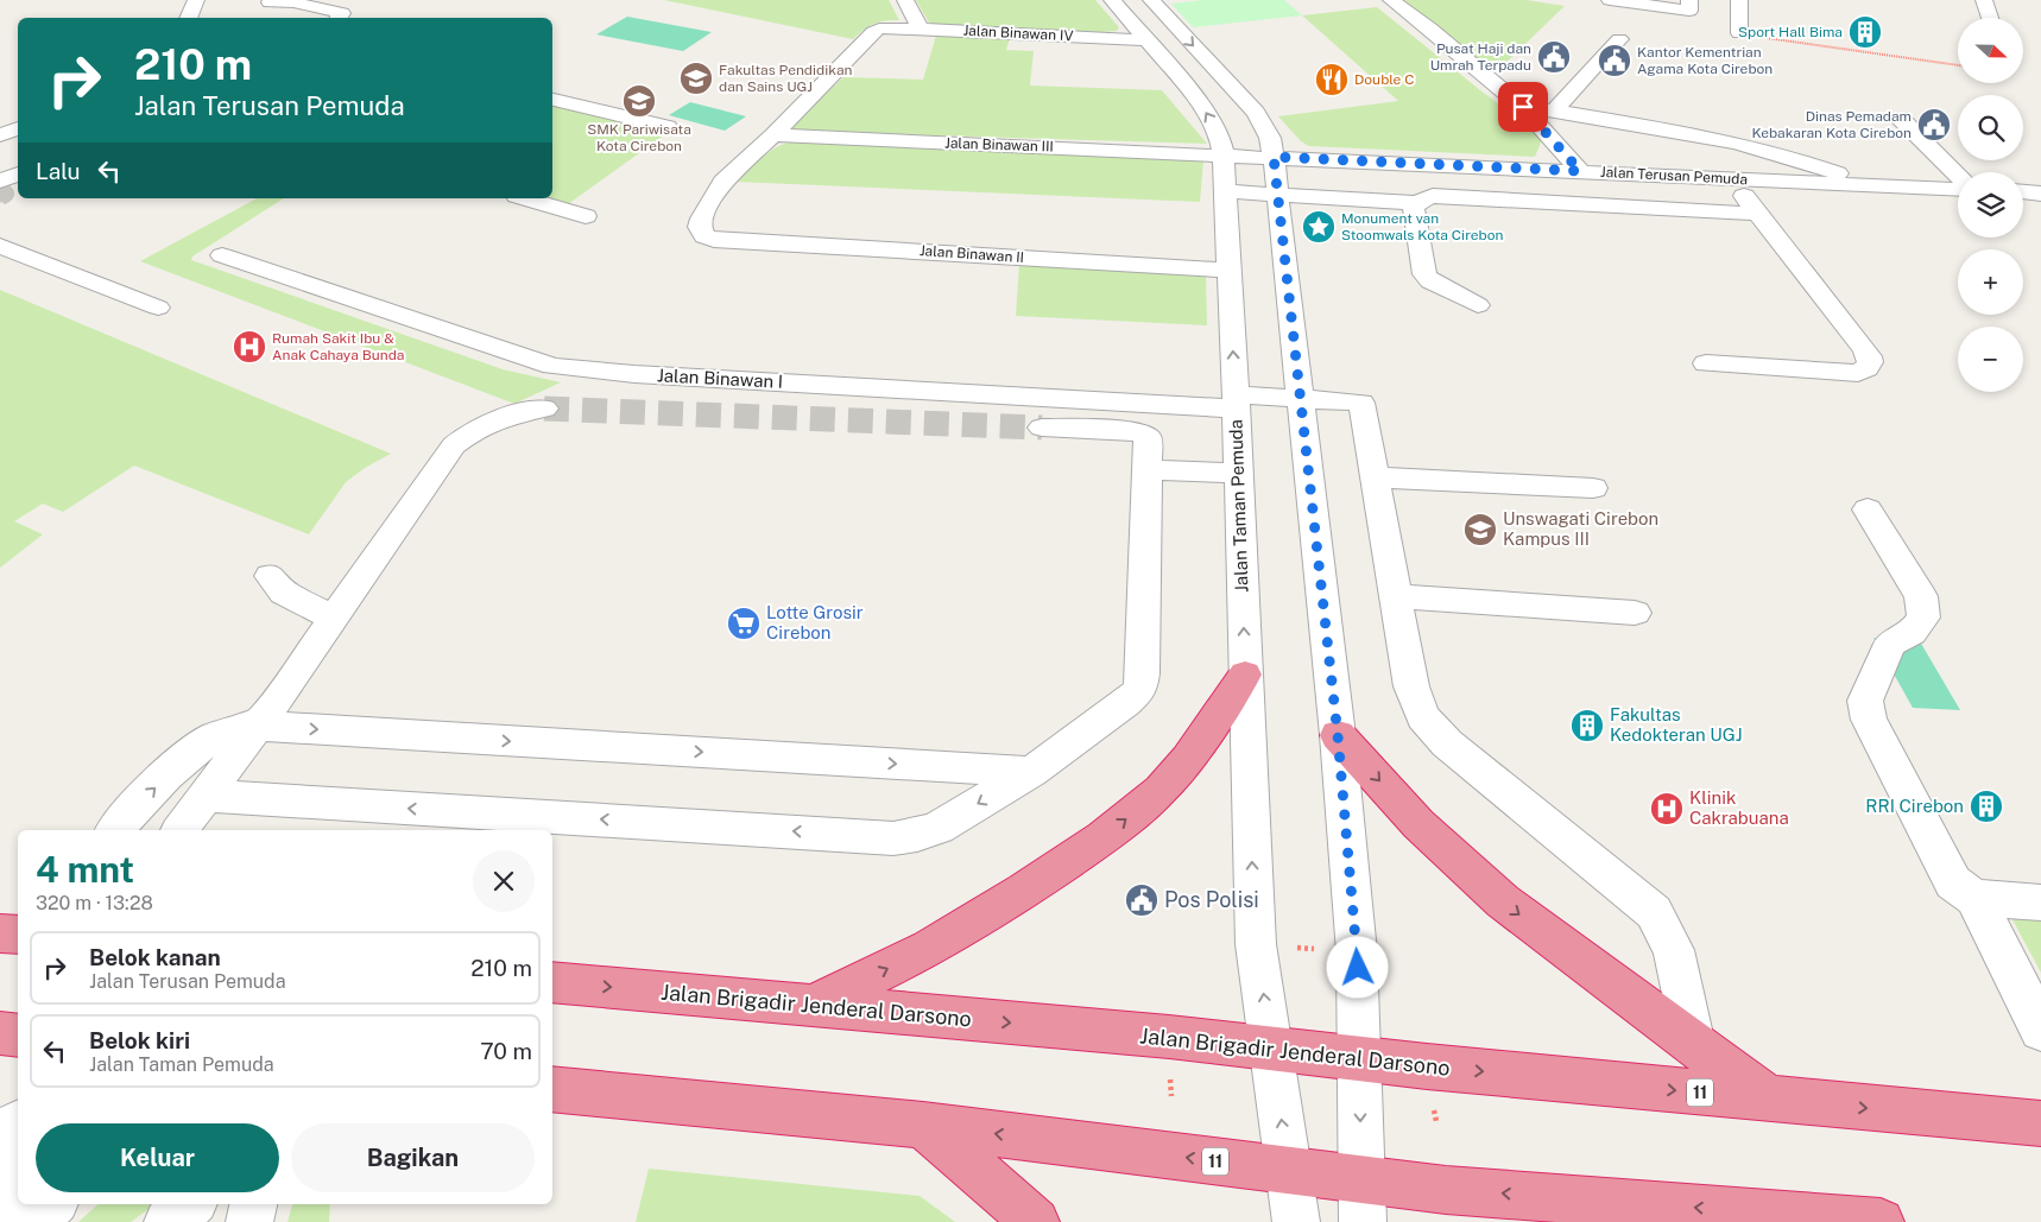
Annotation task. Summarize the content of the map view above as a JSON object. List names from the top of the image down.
{
  "streets": {
    "highway": ["Jalan Brigadir Jenderal Darsono", "11"],
    "street": [
      "Jalan Binawan IV",
      "Jalan Binawan III",
      "Jalan Terusan Pemuda",
      "Jalan Binawan II",
      "Jalan Binawan I",
      "Jalan Taman Pemuda"
    ]
  },
  "crossings": [
    ["Jalan Binawan IV", "Jalan Binawan III"],
    ["Jalan Binawan IV", "Jalan Binawan II"],
    ["Jalan Binawan IV", "Jalan Taman Pemuda"],
    ["Jalan Binawan III", "Jalan Terusan Pemuda"],
    ["Jalan Binawan III", "Jalan Taman Pemuda"],
    ["Jalan Binawan II", "Jalan Taman Pemuda"],
    ["Jalan Binawan I", "Jalan Taman Pemuda"],
    ["Jalan Taman Pemuda", "Jalan Brigadir Jenderal Darsono"],
    ["Jalan Taman Pemuda", "11"]
  ],
  "places": {
    "building": ["Sport Hall Bima", "Fakultas Kedokteran UGJ", "RRI Cirebon"],
    "public building": [
      "Pusat Haji dan Umrah Terpadu",
      "Kantor Kementrian Agama Kota Cirebon",
      "Dinas Pemadam Kebakaran Kota Cirebon",
      "Pos Polisi"
    ],
    "school or university": ["Fakultas Pendidikan dan Sains UGJ", "SMK Pariwisata Kota Cirebon", "Unswagati Cirebon Kampus III"],
    "restaurant": ["Double C"],
    "place": ["Monument van Stoomwals Kota Cirebon"],
    "hospital": ["Rumah Sakit Ibu & Anak Cahaya Bunda", "Klinik Cakrabuana"],
    "supermarket": ["Lotte Grosir Cirebon"]
  },
  "north": "right",
  "page": {
    "map_buttons": ["+", "−"],
    "turn": ["210 m", "Jalan Terusan Pemuda"],
    "then": "Lalu",
    "heading": ["4 mnt", "320 m · 13:28"],
    "list": [
      {
        "name": "Belok kanan",
        "note": "Jalan Terusan Pemuda",
        "value": "210 m"
      },
      {
        "name": "Belok kiri",
        "note": "Jalan Taman Pemuda",
        "value": "70 m"
      }
    ],
    "buttons": ["Keluar", "Bagikan"]
  }
}
